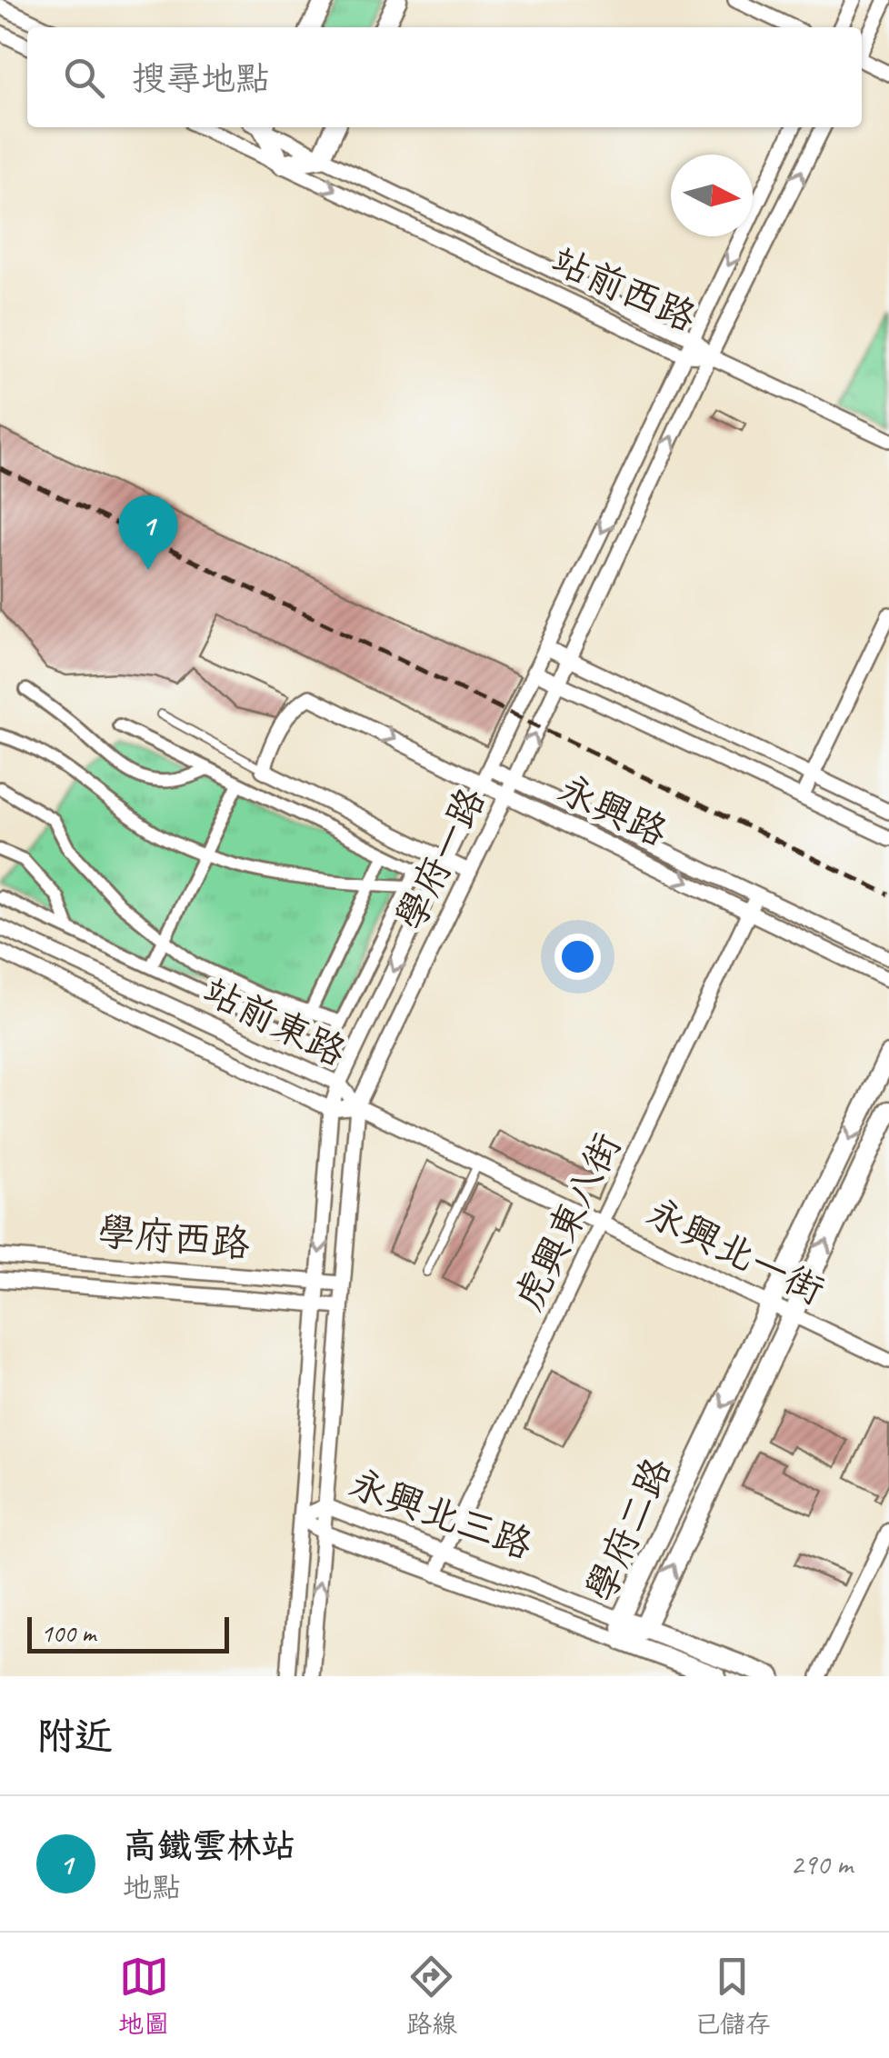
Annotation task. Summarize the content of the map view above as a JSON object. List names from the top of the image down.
{
  "streets": {
    "street": [
      "站前西路",
      "永興路",
      "學府一路",
      "站前東路",
      "虎興東八街",
      "學府西路",
      "永興北一街",
      "永興北三路",
      "學府二路"
    ]
  },
  "crossings": [
    ["站前西路", "學府一路"],
    ["永興路", "學府一路"],
    ["永興路", "虎興東八街"],
    ["學府一路", "站前東路"],
    ["學府一路", "學府西路"],
    ["學府一路", "永興北一街"],
    ["學府一路", "永興北三路"],
    ["站前東路", "永興北一街"],
    ["虎興東八街", "永興北一街"],
    ["虎興東八街", "永興北三路"],
    ["永興北一街", "學府二路"],
    ["永興北三路", "學府二路"]
  ],
  "scale_bar": "100 m",
  "north": "right",
  "page": {
    "search": "搜尋地點",
    "pins": "1",
    "scale": "100 m",
    "heading": "附近",
    "list": [
      {
        "mark": "1",
        "name": "高鐵雲林站",
        "note": "地點",
        "value": "290 m"
      }
    ],
    "nav": ["地圖", "路線", "已儲存"]
  }
}
